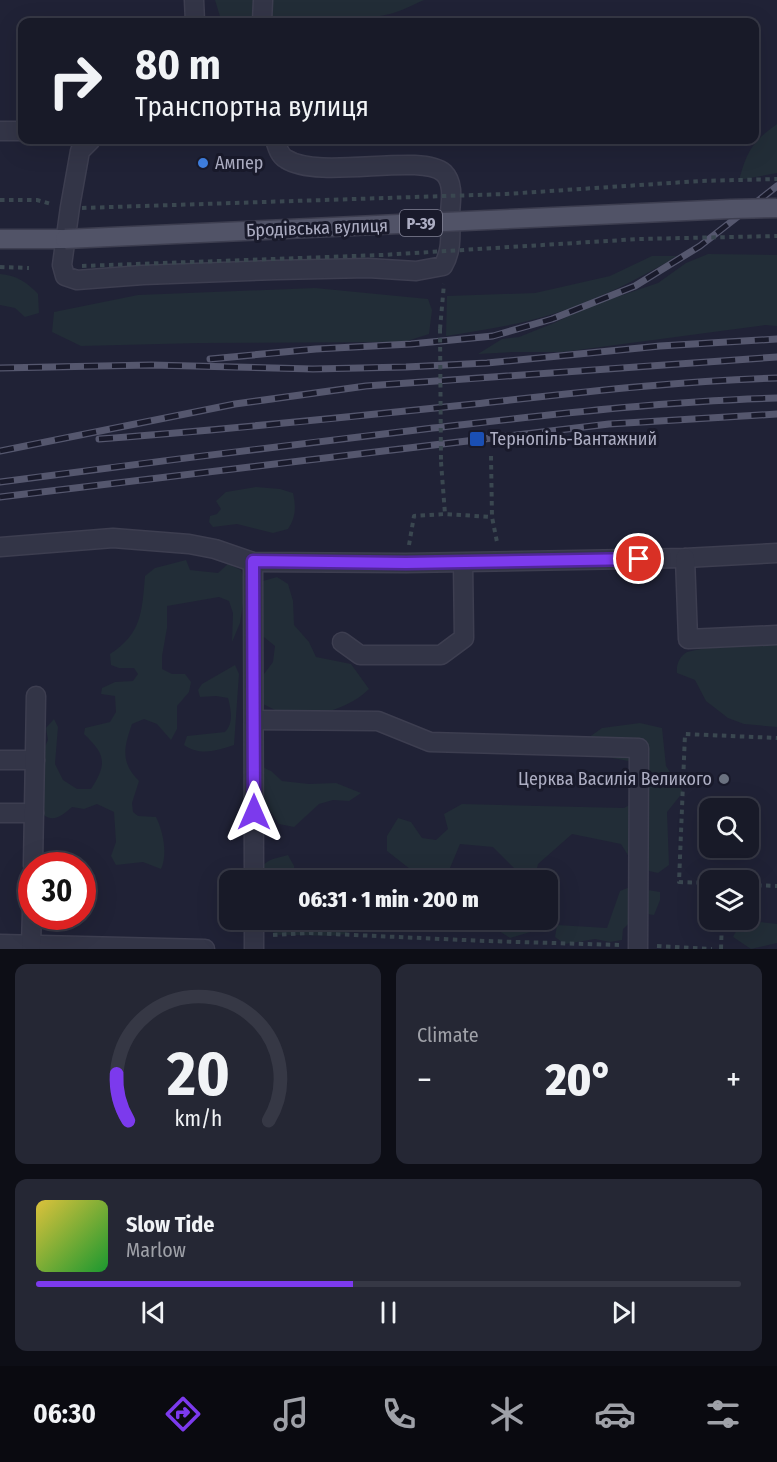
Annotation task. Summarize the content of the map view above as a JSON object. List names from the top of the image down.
{
  "streets": {
    "main road": ["Р-39", "Бродівська вулиця"]
  },
  "places": {
    "other": ["Ампер", "Церква Василія Великого"],
    "transit": ["Тернопіль-Вантажний"]
  },
  "page": {
    "turn": ["80 m", "Транспортна вулиця"],
    "limit": "30",
    "trip": "06:31 · 1 min · 200 m",
    "tile": "Climate",
    "heat": ["−", "20°", "+"],
    "song": ["Slow Tide", "Marlow"],
    "tabs": "06:30",
    "gauge": ["20", "km/h"]
  }
}
